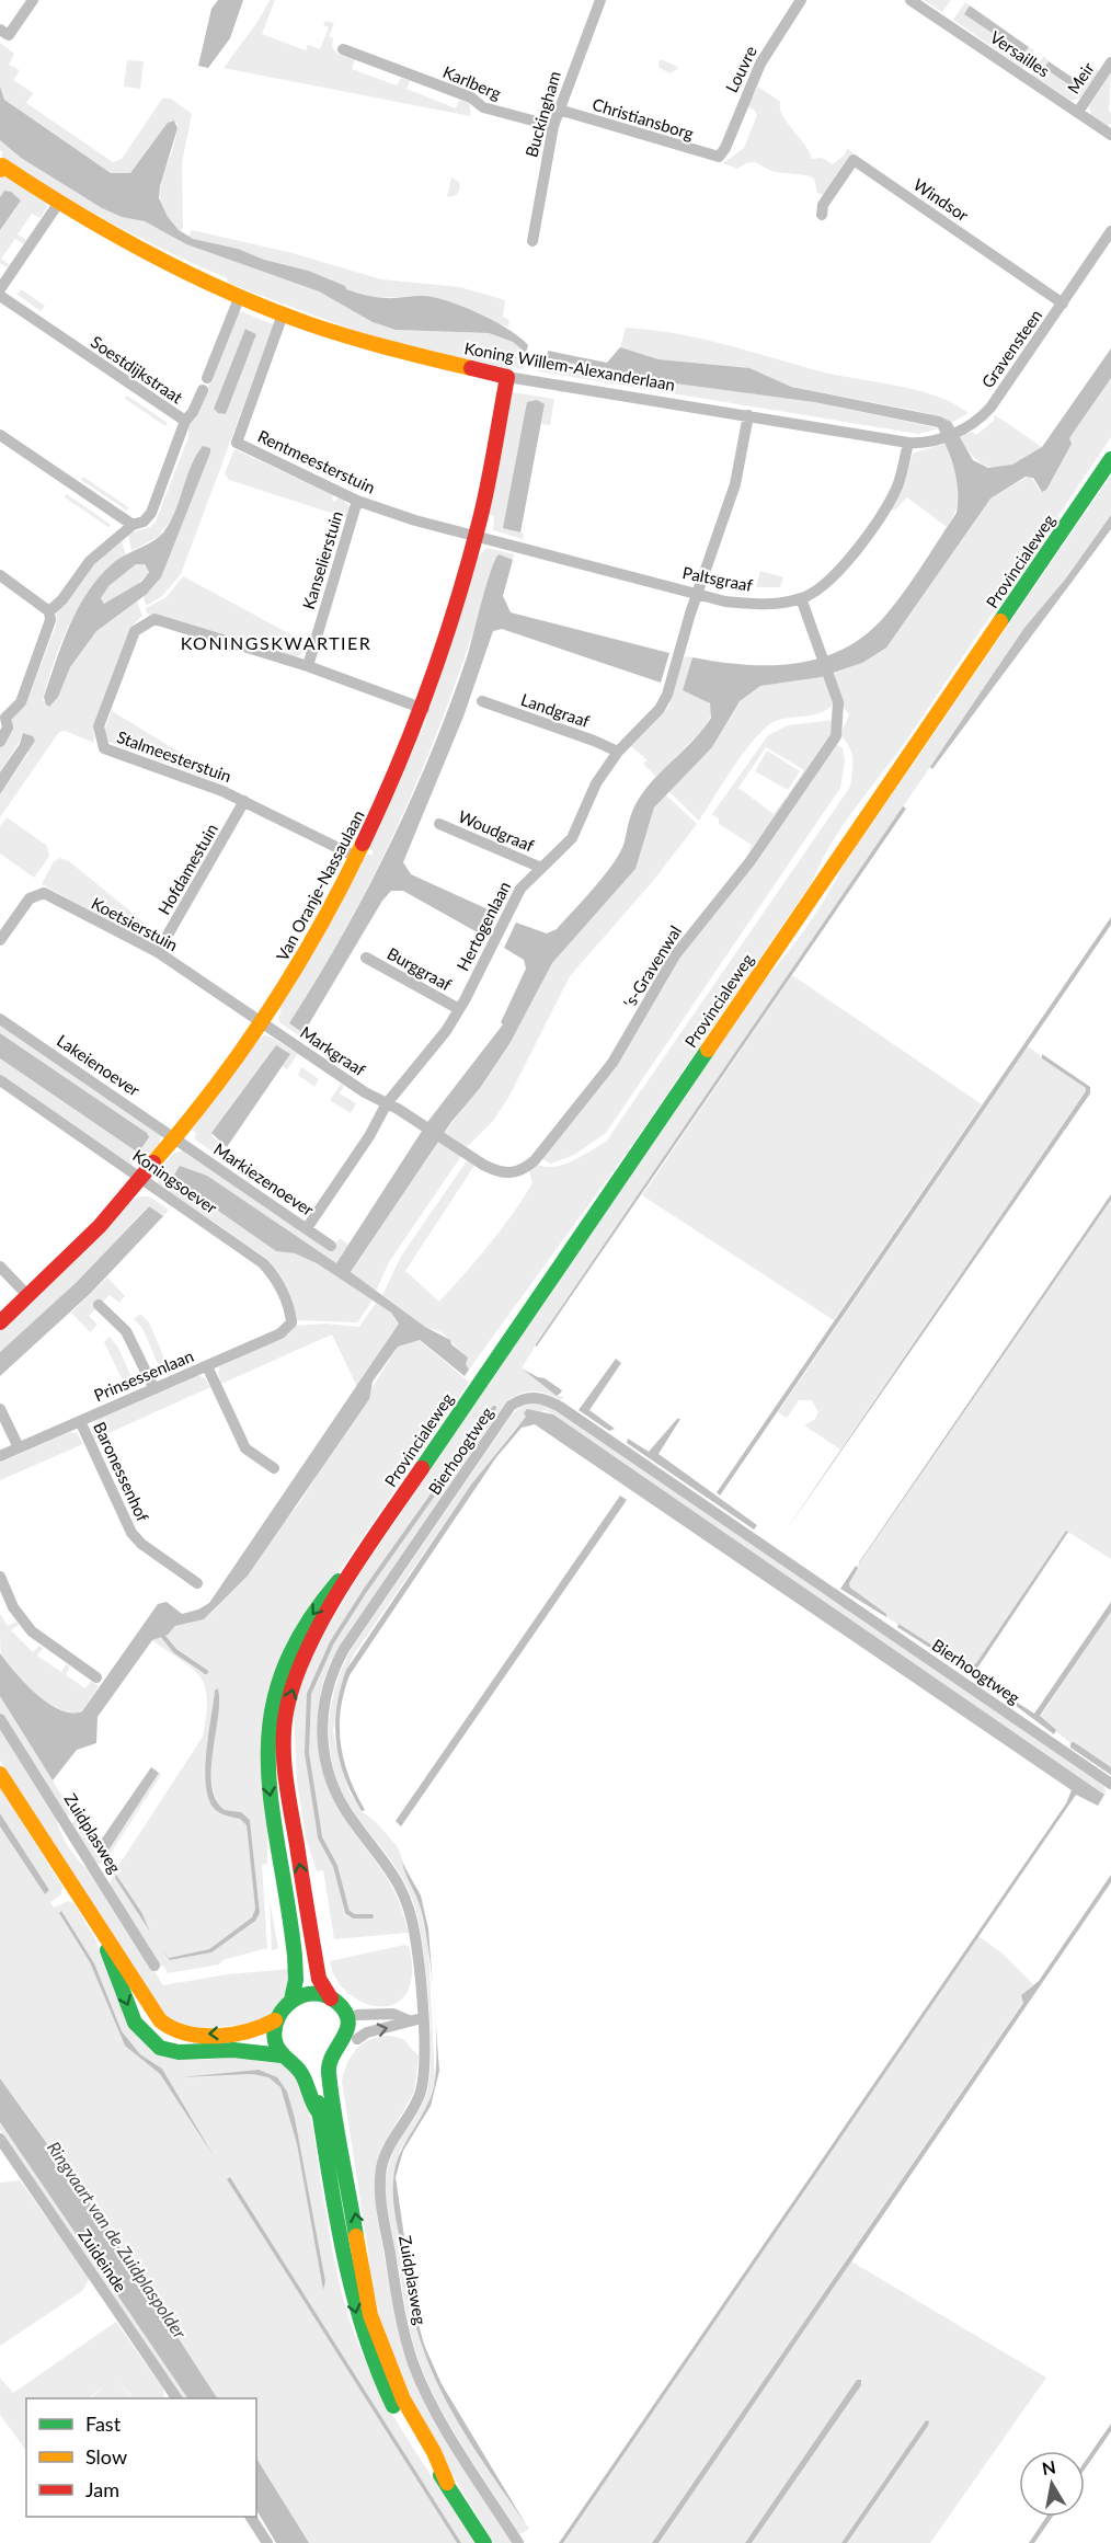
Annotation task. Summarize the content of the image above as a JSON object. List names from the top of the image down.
{
  "streets": {
    "main road": ["Koning Willem-Alexanderlaan", "Provincialeweg", "Van Oranje-Nassaulaan"],
    "street": [
      "Versailles",
      "Louvre",
      "Meir",
      "Karlberg",
      "Buckingham",
      "Christiansborg",
      "Windsor",
      "Gravensteen",
      "Soestdijkstraat",
      "Rentmeesterstuin",
      "Kanselierstuin",
      "Paltsgraaf",
      "Landgraaf",
      "Stalmeesterstuin",
      "Woudgraaf",
      "Hofdamestuin",
      "Koetsierstuin",
      "Hertogenlaan",
      "'s-Gravenwal",
      "Burggraaf",
      "Markgraaf",
      "Lakeienoever",
      "Markiezenoever",
      "Koningsoever",
      "Prinsessenlaan",
      "Bierhoogtweg",
      "Baronessenhof",
      "Zuidplasweg",
      "Zuideinde"
    ]
  },
  "crossings": [
    ["Versailles", "Meir"],
    ["Louvre", "Christiansborg"],
    ["Karlberg", "Buckingham"],
    ["Buckingham", "Christiansborg"],
    ["Windsor", "Gravensteen"],
    ["Gravensteen", "Koning Willem-Alexanderlaan"],
    ["Gravensteen", "Paltsgraaf"],
    ["Koning Willem-Alexanderlaan", "Rentmeesterstuin"],
    ["Koning Willem-Alexanderlaan", "Paltsgraaf"],
    ["Koning Willem-Alexanderlaan", "Van Oranje-Nassaulaan"],
    ["Koning Willem-Alexanderlaan", "Hertogenlaan"],
    ["Rentmeesterstuin", "Kanselierstuin"],
    ["Rentmeesterstuin", "Paltsgraaf"],
    ["Rentmeesterstuin", "Van Oranje-Nassaulaan"],
    ["Kanselierstuin", "Stalmeesterstuin"],
    ["Paltsgraaf", "Van Oranje-Nassaulaan"],
    ["Paltsgraaf", "Hertogenlaan"],
    ["Paltsgraaf", "'s-Gravenwal"],
    ["Landgraaf", "Hertogenlaan"],
    ["Stalmeesterstuin", "Hofdamestuin"],
    ["Stalmeesterstuin", "Van Oranje-Nassaulaan"],
    ["Woudgraaf", "Hertogenlaan"],
    ["Hofdamestuin", "Koetsierstuin"],
    ["Van Oranje-Nassaulaan", "Koetsierstuin"],
    ["Van Oranje-Nassaulaan", "Markgraaf"],
    ["Van Oranje-Nassaulaan", "Lakeienoever"],
    ["Van Oranje-Nassaulaan", "Markiezenoever"],
    ["Van Oranje-Nassaulaan", "Koningsoever"],
    ["Koetsierstuin", "Markgraaf"],
    ["Hertogenlaan", "'s-Gravenwal"],
    ["Hertogenlaan", "Burggraaf"],
    ["Hertogenlaan", "Markgraaf"],
    ["Hertogenlaan", "Markiezenoever"],
    ["'s-Gravenwal", "Markgraaf"],
    ["Lakeienoever", "Markiezenoever"],
    ["Koningsoever", "Prinsessenlaan"],
    ["Prinsessenlaan", "Baronessenhof"],
    ["Bierhoogtweg", "Zuidplasweg"]
  ],
  "districts": ["KONINGSKWARTIER"],
  "water": ["Ringvaart van de Zuidplaspolder"],
  "legend": ["Fast", "Slow", "Jam"],
  "north": "top"
}
